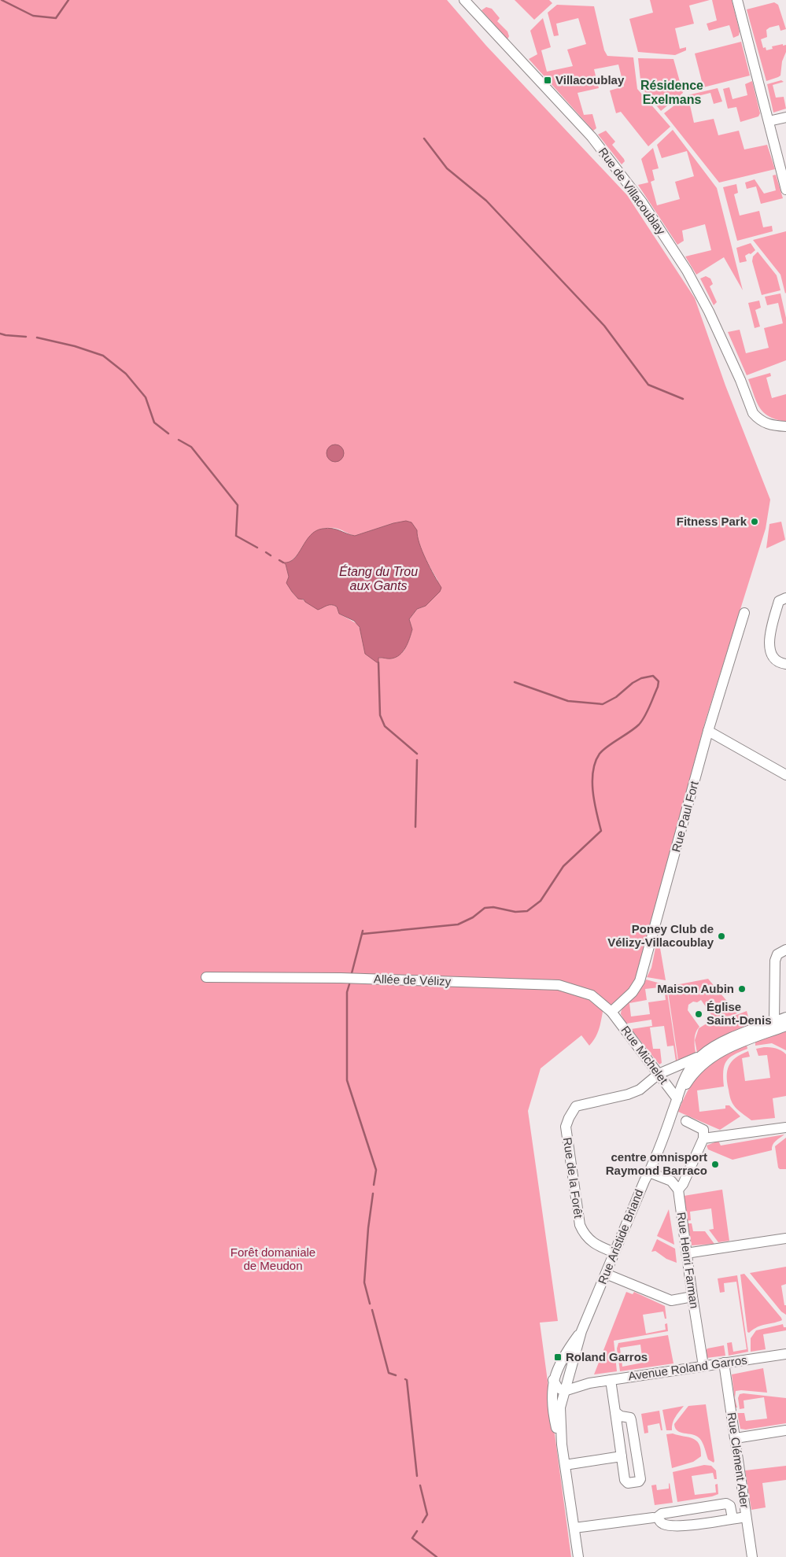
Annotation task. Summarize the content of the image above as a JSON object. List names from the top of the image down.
{
  "streets": {
    "street": [
      "Rue de Villacoublay",
      "Rue Paul Fort",
      "Allée de Vélizy",
      "Rue Michelet",
      "Rue de la Forêt",
      "Rue Aristide Briand",
      "Rue Henri Farman",
      "Avenue Roland Garros",
      "Rue Clément Ader"
    ]
  },
  "crossings": [
    ["Rue Paul Fort", "Allée de Vélizy"],
    ["Rue Paul Fort", "Rue Michelet"],
    ["Allée de Vélizy", "Rue Michelet"],
    ["Rue Michelet", "Rue de la Forêt"],
    ["Rue Michelet", "Rue Aristide Briand"],
    ["Rue de la Forêt", "Rue Aristide Briand"],
    ["Rue Aristide Briand", "Avenue Roland Garros"],
    ["Rue Henri Farman", "Avenue Roland Garros"],
    ["Avenue Roland Garros", "Rue Clément Ader"]
  ],
  "districts": ["Résidence Exelmans"],
  "water": ["Étang du Trou aux Gants"],
  "parks": ["Forêt domaniale de Meudon"],
  "places": {
    "transit": ["Villacoublay", "Roland Garros"],
    "other": [
      "Fitness Park",
      "Poney Club de Vélizy-Villacoublay",
      "Maison Aubin",
      "Église Saint-Denis",
      "centre omnisport Raymond Barraco"
    ]
  }
}
